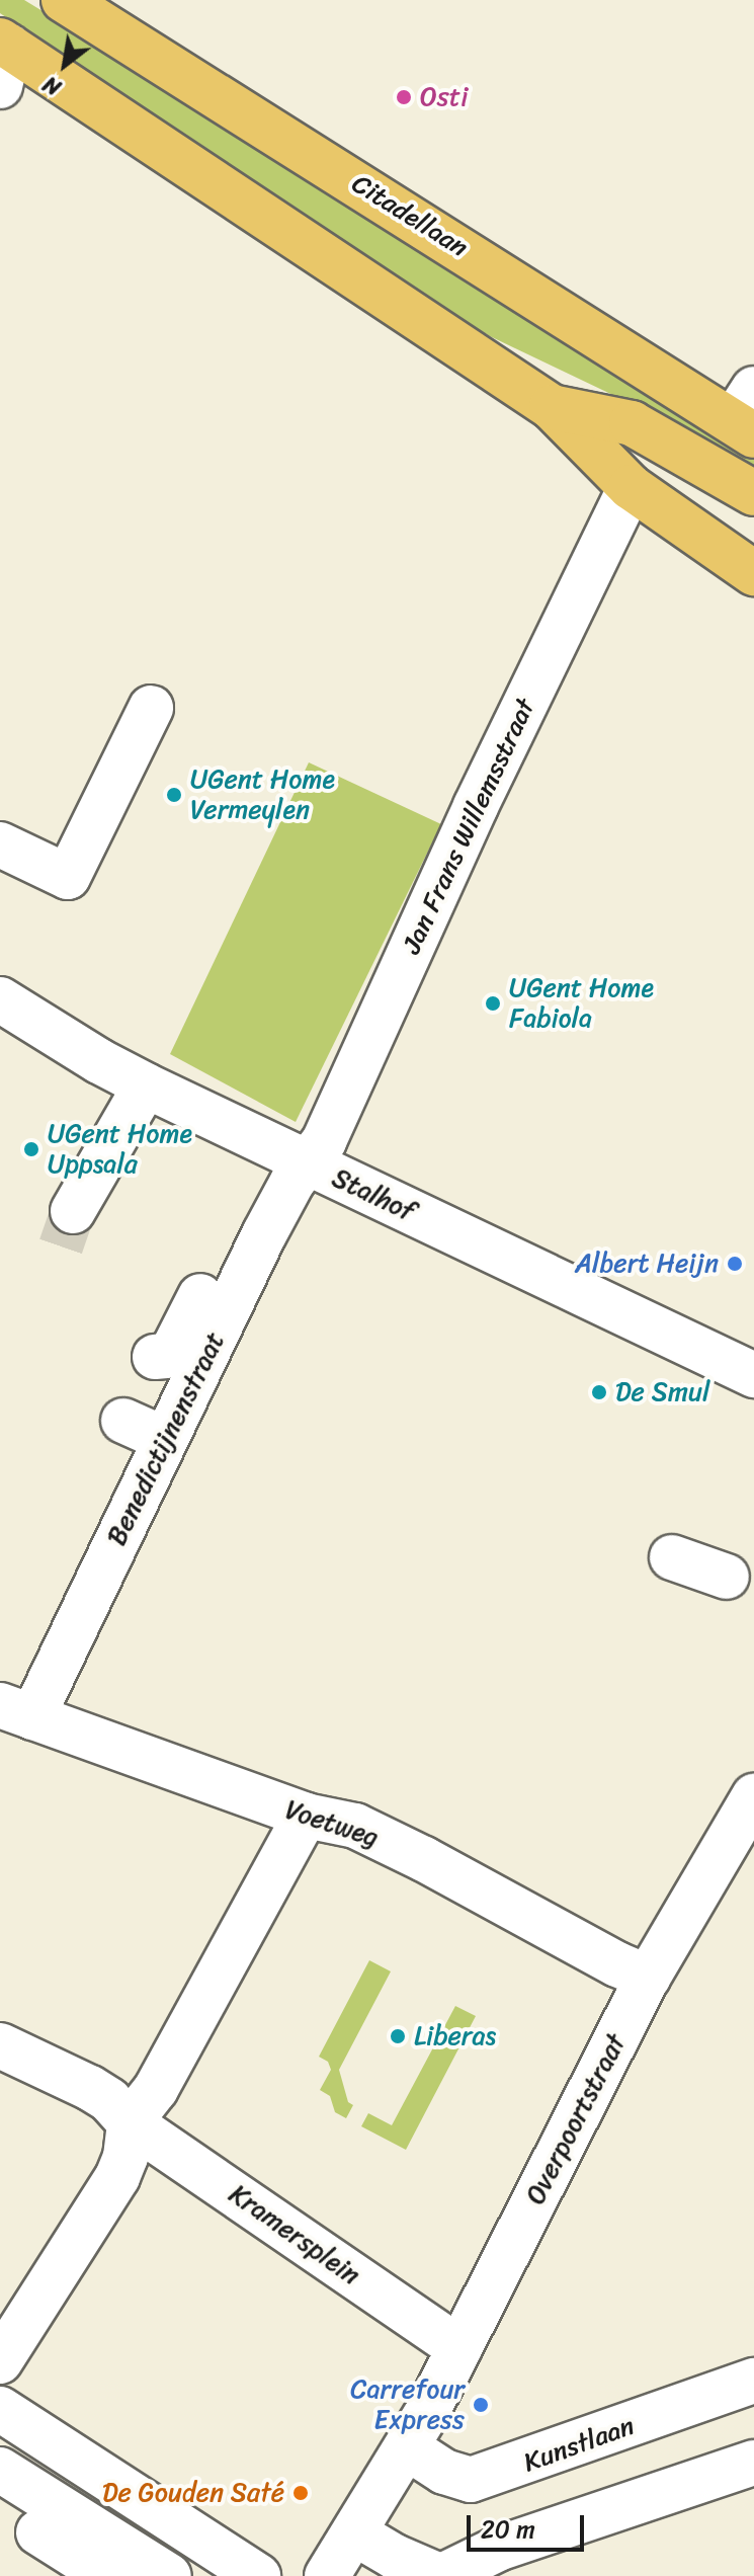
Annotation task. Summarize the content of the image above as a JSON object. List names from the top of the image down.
{
  "streets": {
    "main road": ["Citadellaan"],
    "street": [
      "Jan Frans Willemsstraat",
      "Stalhof",
      "Benedictijnenstraat",
      "Voetweg",
      "Overpoortstraat",
      "Kramersplein",
      "Kunstlaan"
    ]
  },
  "crossings": [
    ["Jan Frans Willemsstraat", "Stalhof"],
    ["Jan Frans Willemsstraat", "Benedictijnenstraat"],
    ["Stalhof", "Benedictijnenstraat"],
    ["Benedictijnenstraat", "Voetweg"],
    ["Voetweg", "Overpoortstraat"],
    ["Overpoortstraat", "Kramersplein"],
    ["Overpoortstraat", "Kunstlaan"]
  ],
  "places": [
    "Osti",
    "UGent Home Vermeylen",
    "UGent Home Fabiola",
    "UGent Home Uppsala",
    "Albert Heijn",
    "De Smul",
    "Liberas",
    "Carrefour Express",
    "De Gouden Saté"
  ],
  "scale_bar": "20 m",
  "north": "bottom left"
}
